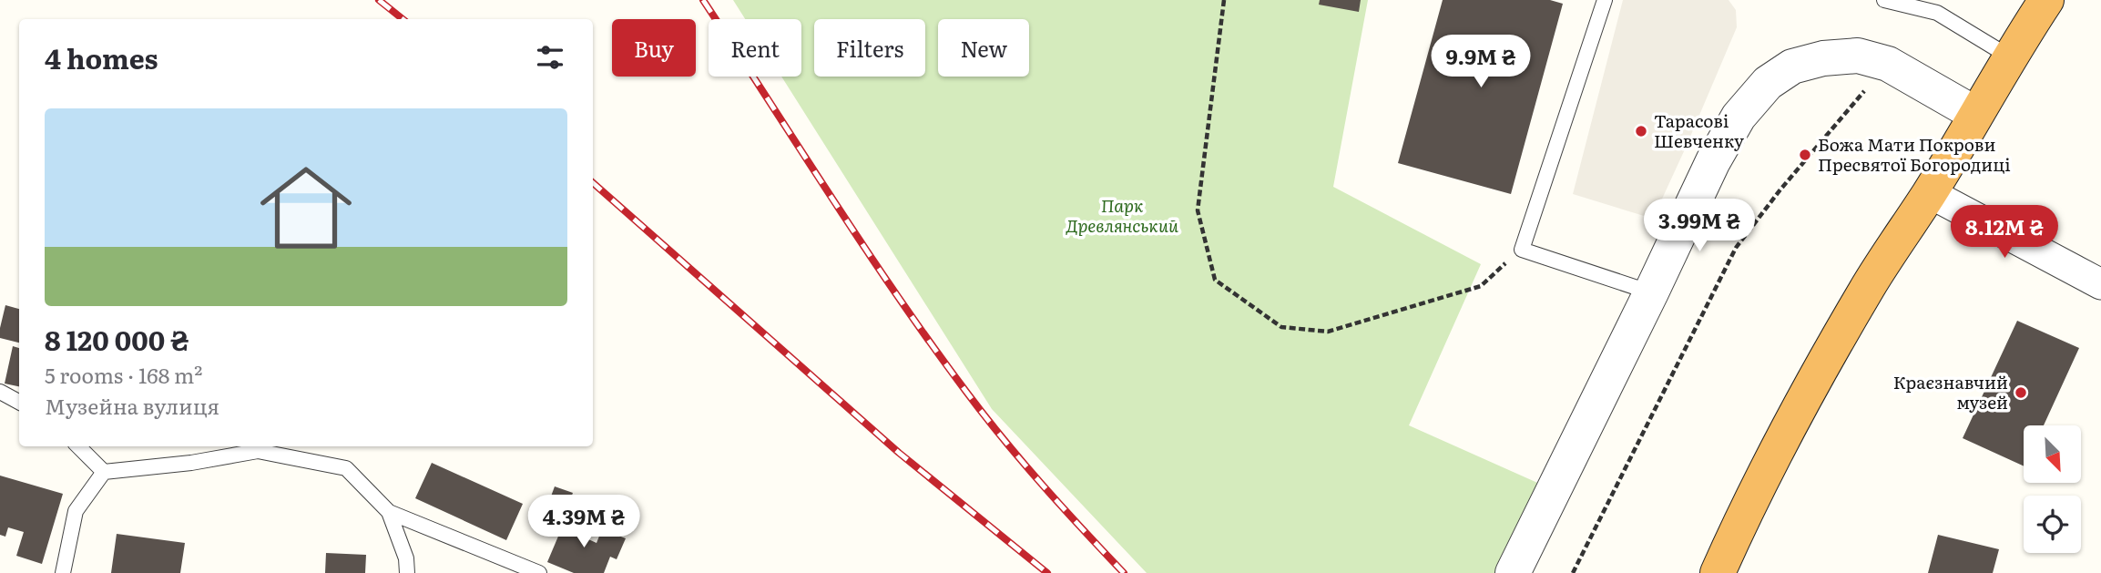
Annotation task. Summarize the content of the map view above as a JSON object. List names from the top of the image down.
{
  "parks": ["Парк Древлянський"],
  "places": ["Тарасові Шевченку", "Божа Мати Покрови Пресвятої Богородиці", "Краєзнавчий музей"],
  "north": "bottom right",
  "page": {
    "chip": [
      "Buy",
      "Rent",
      "Filters",
      "New"
    ],
    "heading": "4 homes",
    "price": [
      "9.9M ₴",
      "3.99M ₴",
      "8.12M ₴",
      "4.39M ₴"
    ],
    "list": [
      {
        "name": "8 120 000 ₴",
        "note": "5 rooms · 168 m² · Музейна вулиця"
      }
    ]
  }
}
